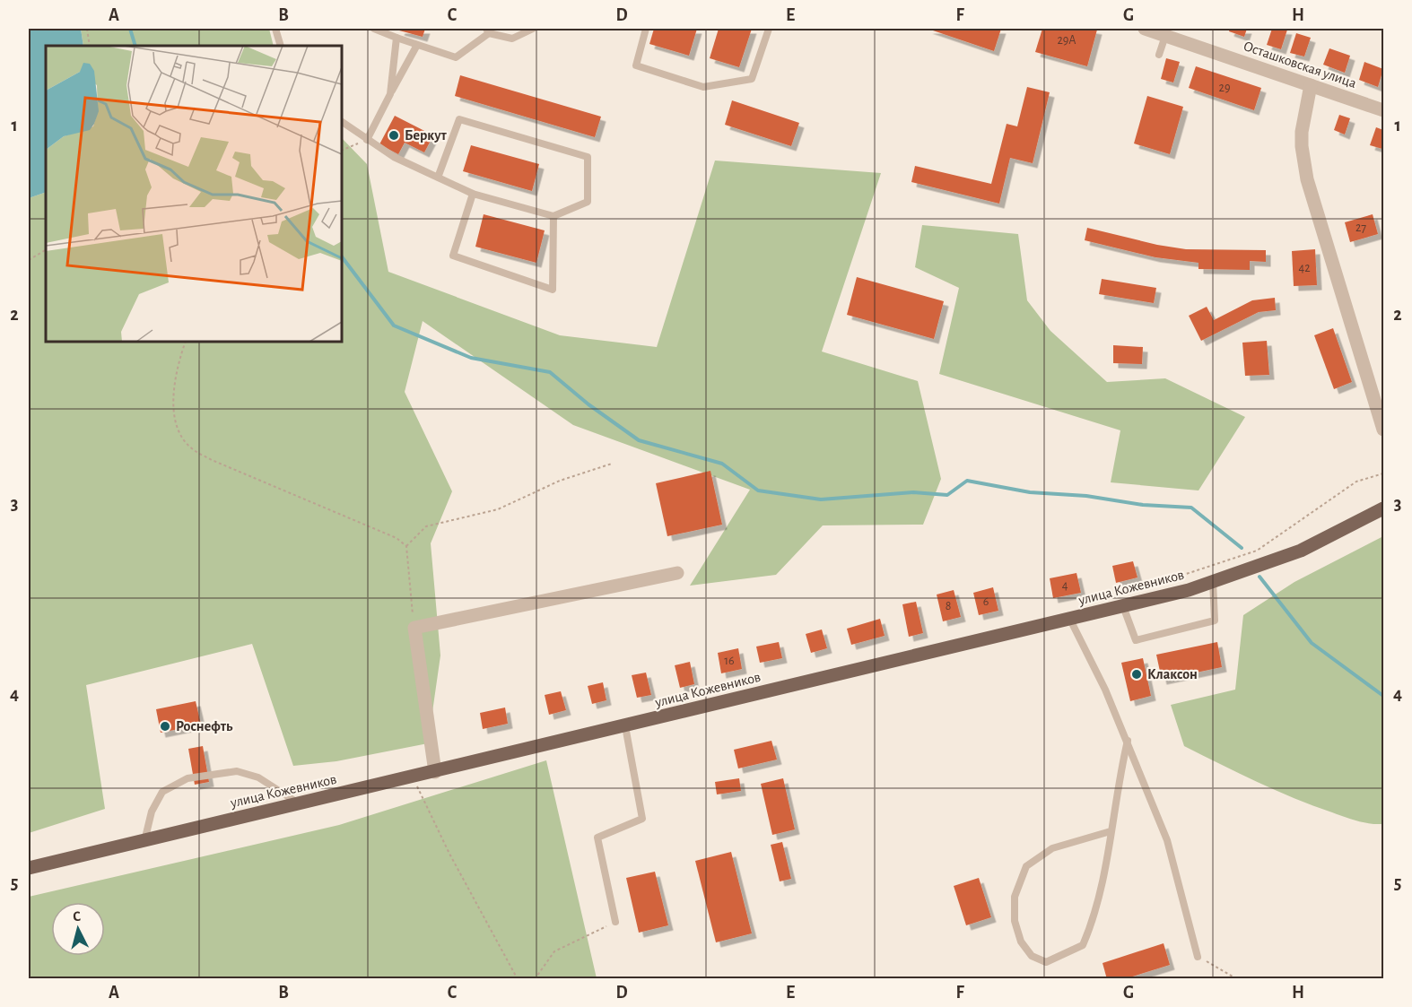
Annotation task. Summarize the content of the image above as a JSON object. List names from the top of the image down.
{
  "streets": {
    "main road": ["улица Кожевников"],
    "street": ["Осташковская улица"]
  },
  "places": ["Беркут", "Клаксон", "Роснефть"],
  "house_numbers": [
    "29А",
    "29",
    "27",
    "42",
    "4",
    "6",
    "8",
    "16"
  ],
  "north": "top",
  "grid": {
    "columns": [
      "A",
      "B",
      "C",
      "D",
      "E",
      "F",
      "G",
      "H"
    ],
    "rows": [
      "1",
      "2",
      "3",
      "4",
      "5"
    ]
  }
}
